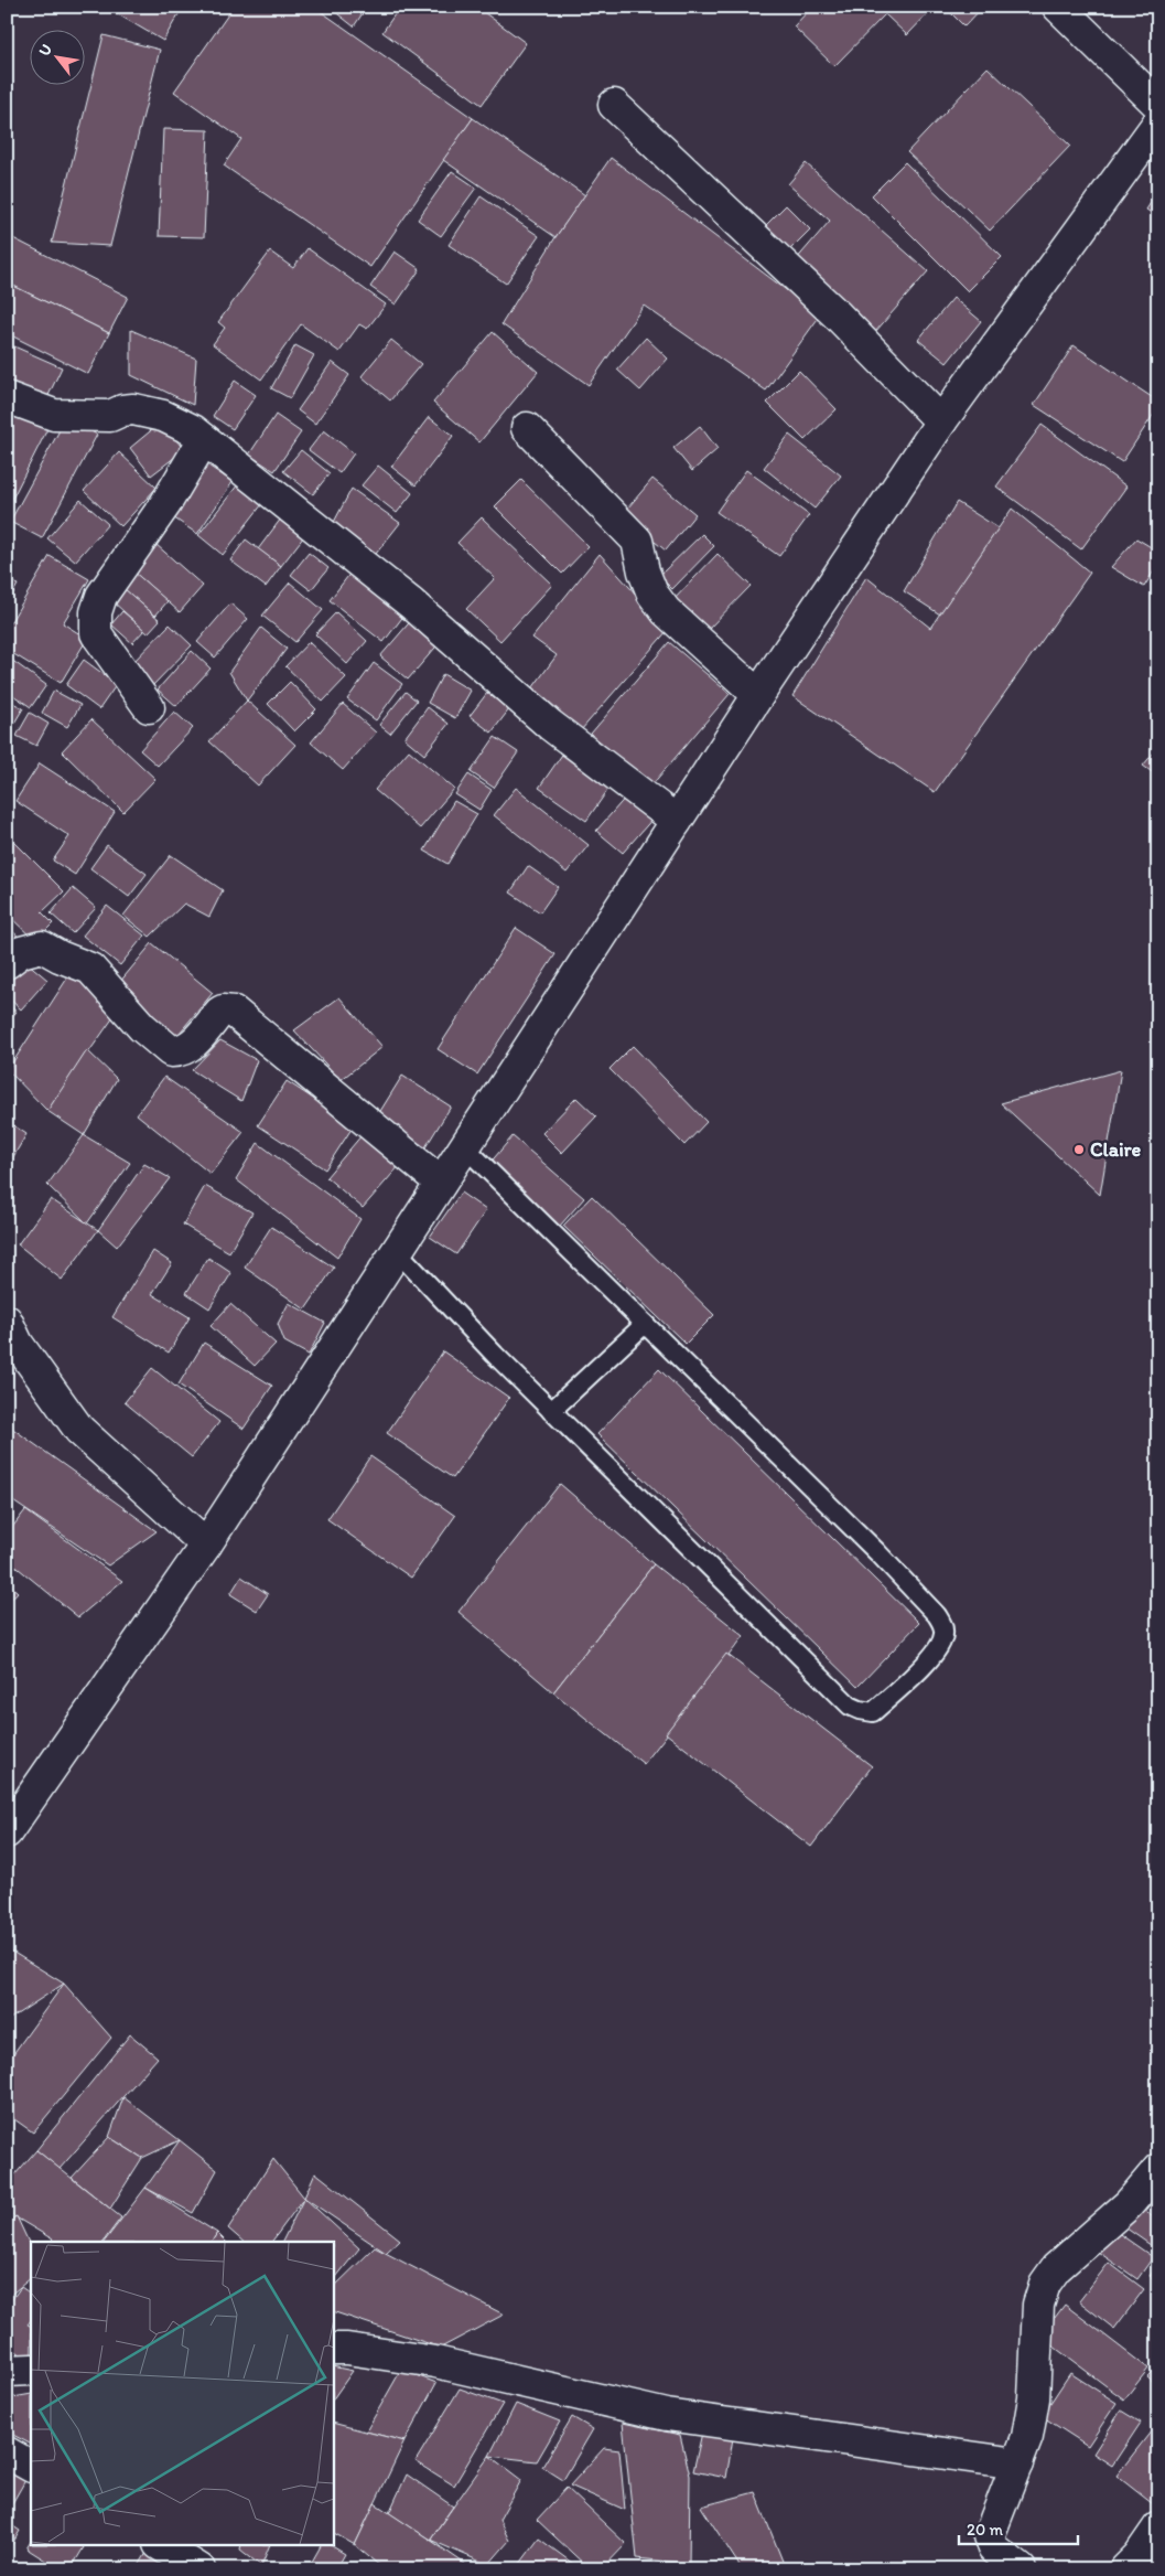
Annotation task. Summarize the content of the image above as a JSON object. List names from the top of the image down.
{
  "places": ["Claire"],
  "scale_bar": "20 m",
  "north": "top left"
}
